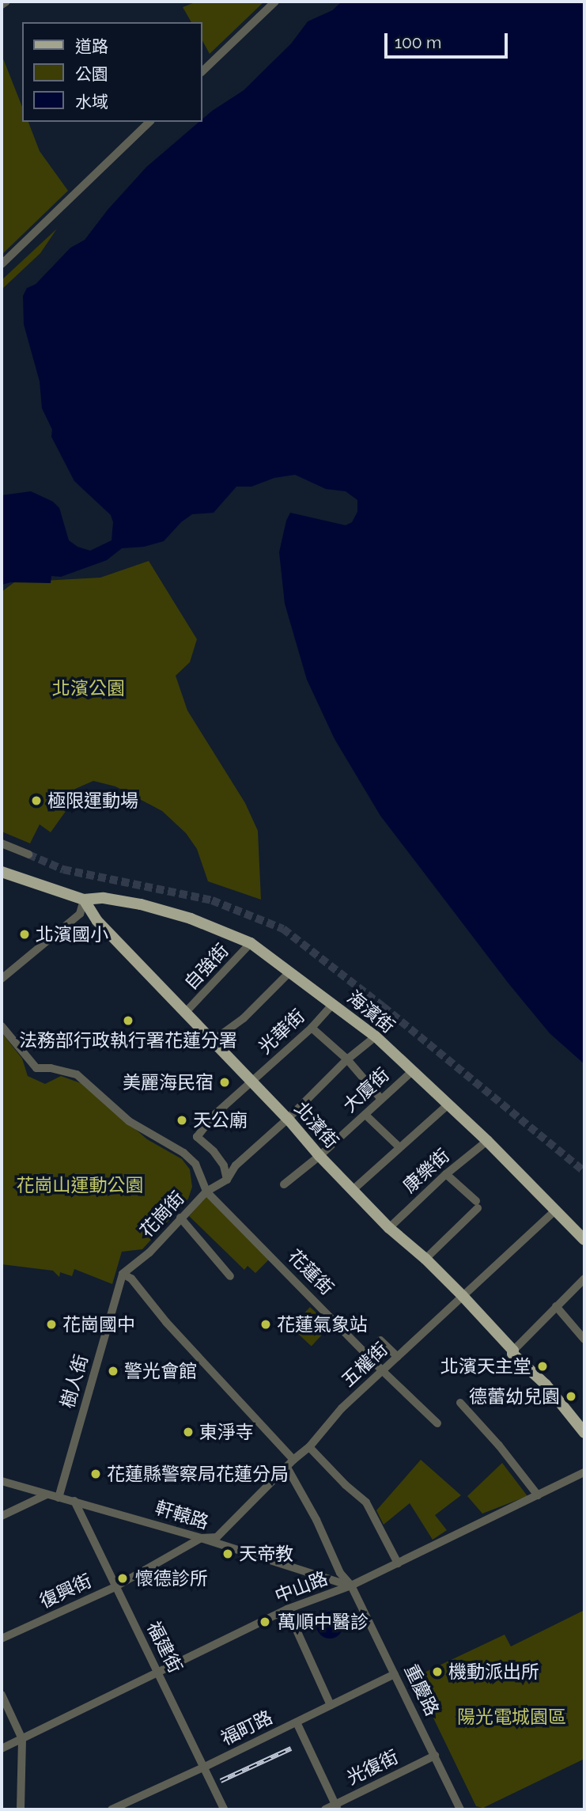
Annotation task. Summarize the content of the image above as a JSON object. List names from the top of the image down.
{
  "streets": {
    "main road": ["海濱街", "北濱街"],
    "street": [
      "自強街",
      "光華街",
      "大廈街",
      "康樂街",
      "花崗街",
      "花蓮街",
      "五權街",
      "樹人街",
      "軒轅路",
      "中山路",
      "復興街",
      "福建街",
      "重慶路",
      "福町路",
      "光復街"
    ]
  },
  "crossings": [
    ["自強街", "海濱街"],
    ["自強街", "北濱街"],
    ["海濱街", "光華街"],
    ["海濱街", "大廈街"],
    ["海濱街", "北濱街"],
    ["海濱街", "康樂街"],
    ["海濱街", "五權街"],
    ["光華街", "北濱街"],
    ["大廈街", "北濱街"],
    ["北濱街", "康樂街"],
    ["北濱街", "五權街"],
    ["花崗街", "花蓮街"],
    ["花崗街", "樹人街"],
    ["花蓮街", "五權街"],
    ["五權街", "軒轅路"],
    ["五權街", "復興街"],
    ["樹人街", "軒轅路"],
    ["軒轅路", "中山路"],
    ["軒轅路", "復興街"],
    ["軒轅路", "福建街"],
    ["軒轅路", "重慶路"],
    ["中山路", "福建街"],
    ["中山路", "重慶路"],
    ["復興街", "福建街"],
    ["福建街", "福町路"],
    ["重慶路", "福町路"],
    ["重慶路", "光復街"]
  ],
  "parks": ["北濱公園", "花崗山運動公園", "陽光電城園區"],
  "places": [
    "極限運動場",
    "北濱國小",
    "法務部行政執行署花蓮分署",
    "美麗海民宿",
    "天公廟",
    "花崗國中",
    "花蓮氣象站",
    "北濱天主堂",
    "警光會館",
    "德蕾幼兒園",
    "東淨寺",
    "花蓮縣警察局花蓮分局",
    "天帝教",
    "懷德診所",
    "萬順中醫診",
    "機動派出所"
  ],
  "legend": ["道路", "公園", "水域"],
  "scale_bar": "100 m"
}
